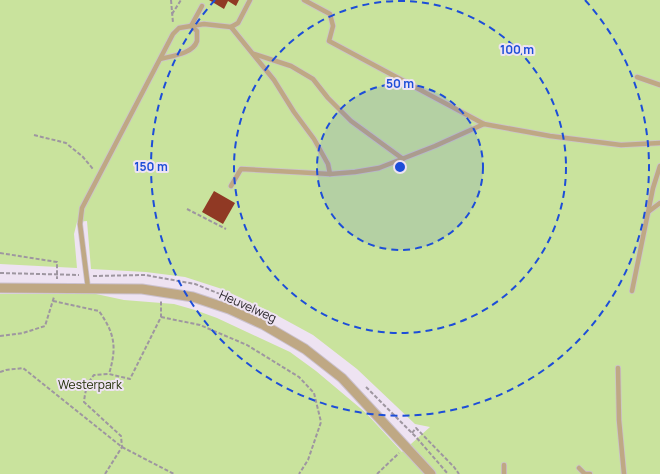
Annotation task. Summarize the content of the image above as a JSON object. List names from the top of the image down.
{
  "streets": {
    "street": ["Heuvelweg"]
  },
  "parks": ["Westerpark"],
  "rings": ["100 m", "50 m", "150 m"]
}
